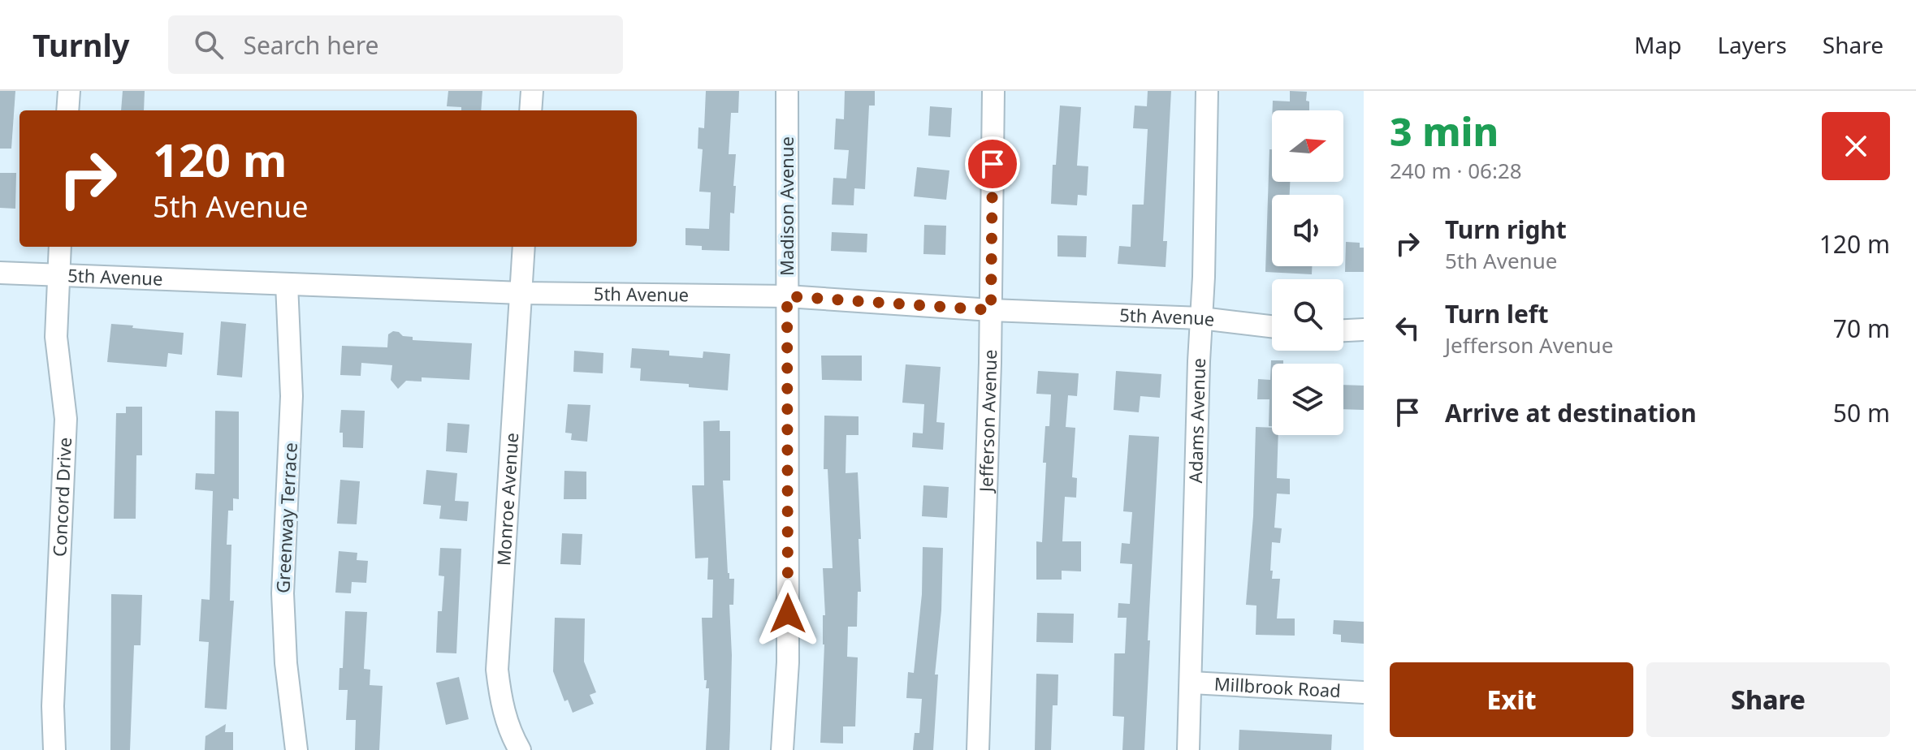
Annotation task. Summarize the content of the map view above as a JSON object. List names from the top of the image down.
{
  "streets": {
    "street": [
      "Madison Avenue",
      "5th Avenue",
      "Jefferson Avenue",
      "Adams Avenue",
      "Concord Drive",
      "Monroe Avenue",
      "Greenway Terrace",
      "Millbrook Road"
    ]
  },
  "crossings": [
    ["Madison Avenue", "5th Avenue"],
    ["5th Avenue", "Jefferson Avenue"],
    ["5th Avenue", "Adams Avenue"],
    ["5th Avenue", "Concord Drive"],
    ["5th Avenue", "Monroe Avenue"],
    ["5th Avenue", "Greenway Terrace"],
    ["Adams Avenue", "Millbrook Road"]
  ],
  "north": "right",
  "page": {
    "header": "Turnly",
    "search": "Search here",
    "nav": ["Map", "Layers", "Share"],
    "heading": ["3 min", "240 m · 06:28"],
    "turn": ["120 m", "5th Avenue"],
    "list": [
      {
        "name": "Turn right",
        "note": "5th Avenue",
        "value": "120 m"
      },
      {
        "name": "Turn left",
        "note": "Jefferson Avenue",
        "value": "70 m"
      },
      {
        "name": "Arrive at destination",
        "value": "50 m"
      }
    ],
    "buttons": ["Exit", "Share"]
  }
}
